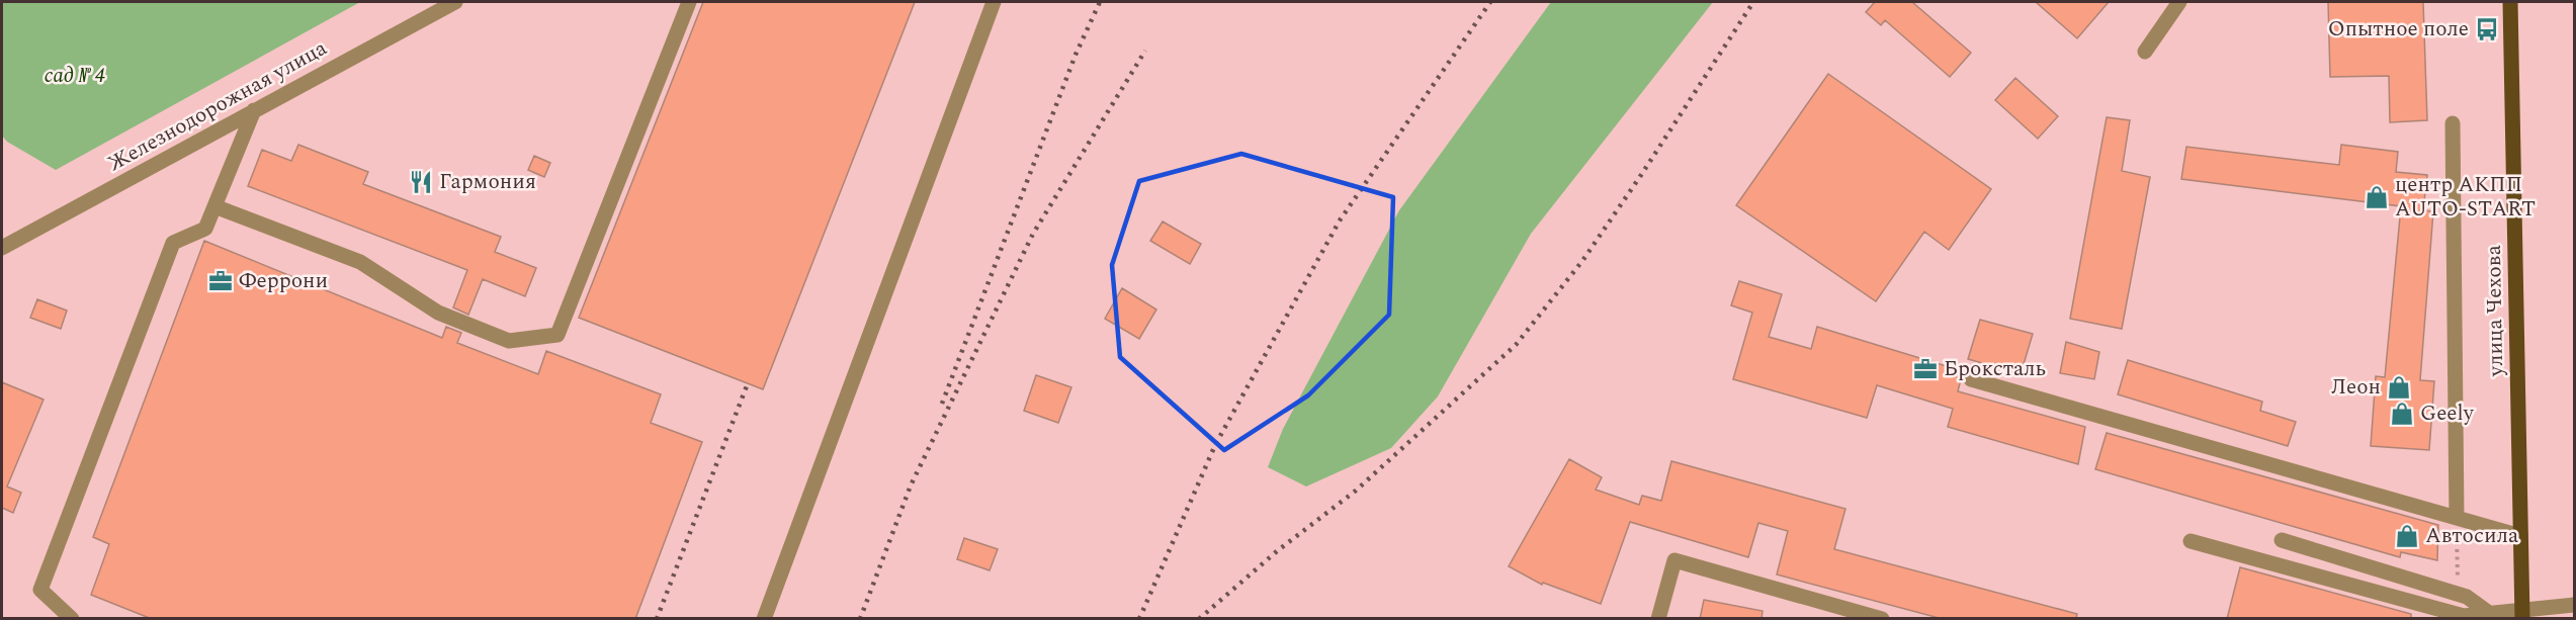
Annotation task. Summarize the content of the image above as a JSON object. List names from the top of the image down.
{
  "streets": {
    "main road": ["улица Чехова"],
    "street": ["Железнодорожная улица"]
  },
  "parks": ["сад № 4"],
  "places": {
    "bus stop": ["Опытное поле"],
    "restaurant": ["Гармония"],
    "shop": [
      "центр АКПП AUTO-START",
      "Леон",
      "Geely",
      "Автосила"
    ],
    "office": ["Феррони", "Броксталь"]
  }
}
